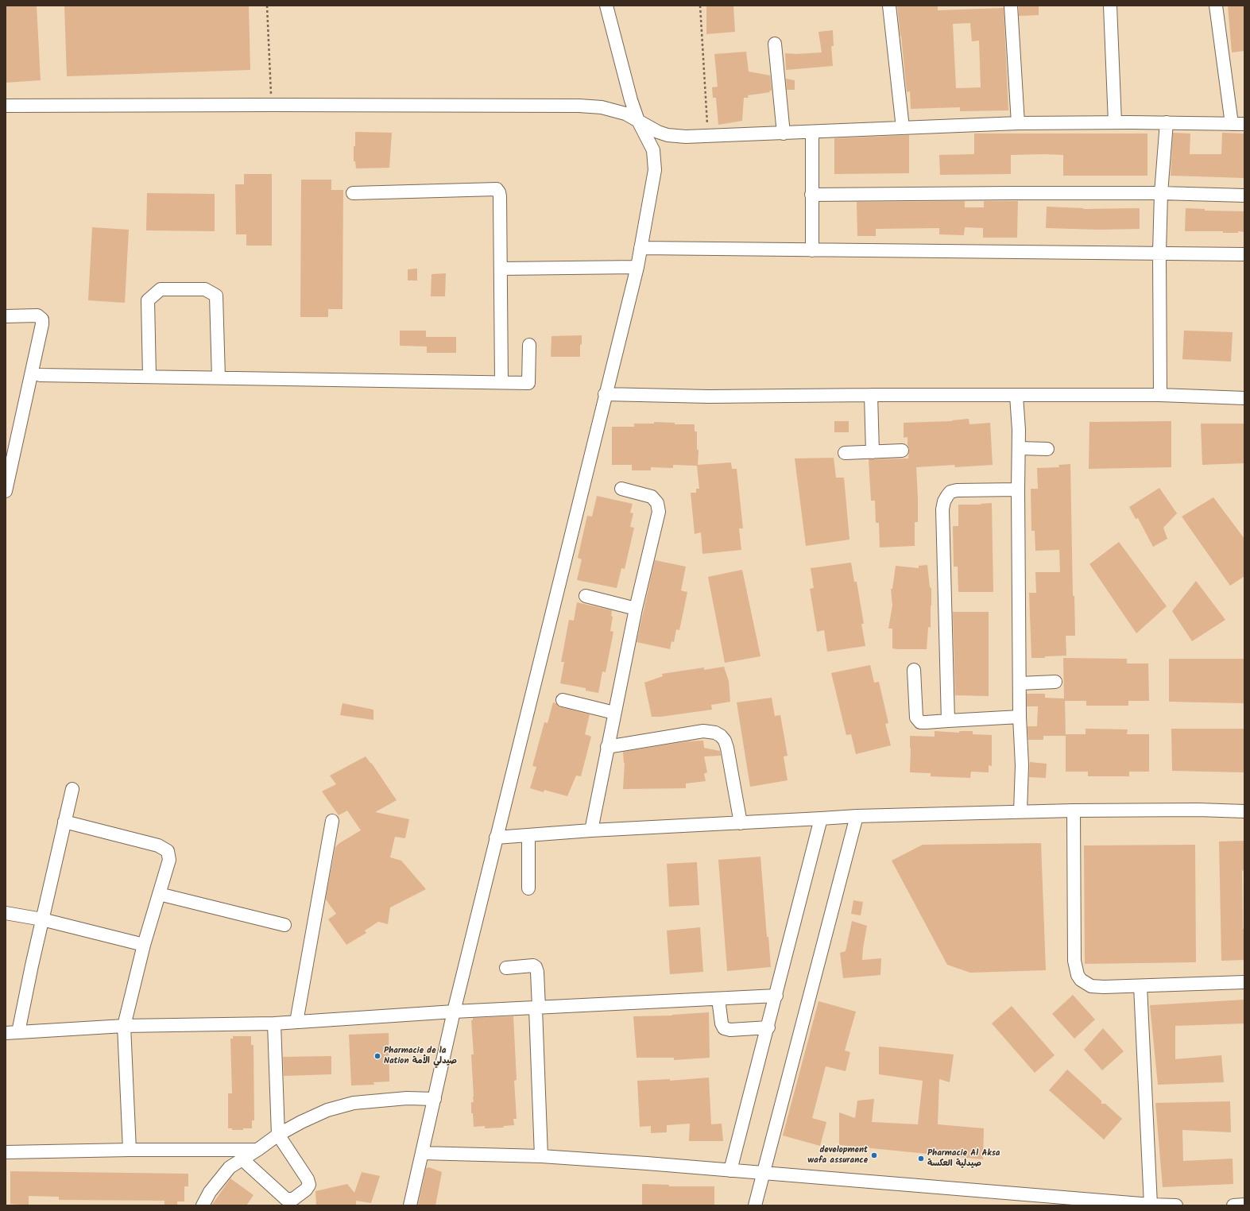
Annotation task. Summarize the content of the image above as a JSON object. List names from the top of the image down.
{
  "places": ["Pharmacie de la Nation صيدلي الأمة", "development wafa assurance", "Pharmacie Al Aksa صيدلية العكسة"]
}
